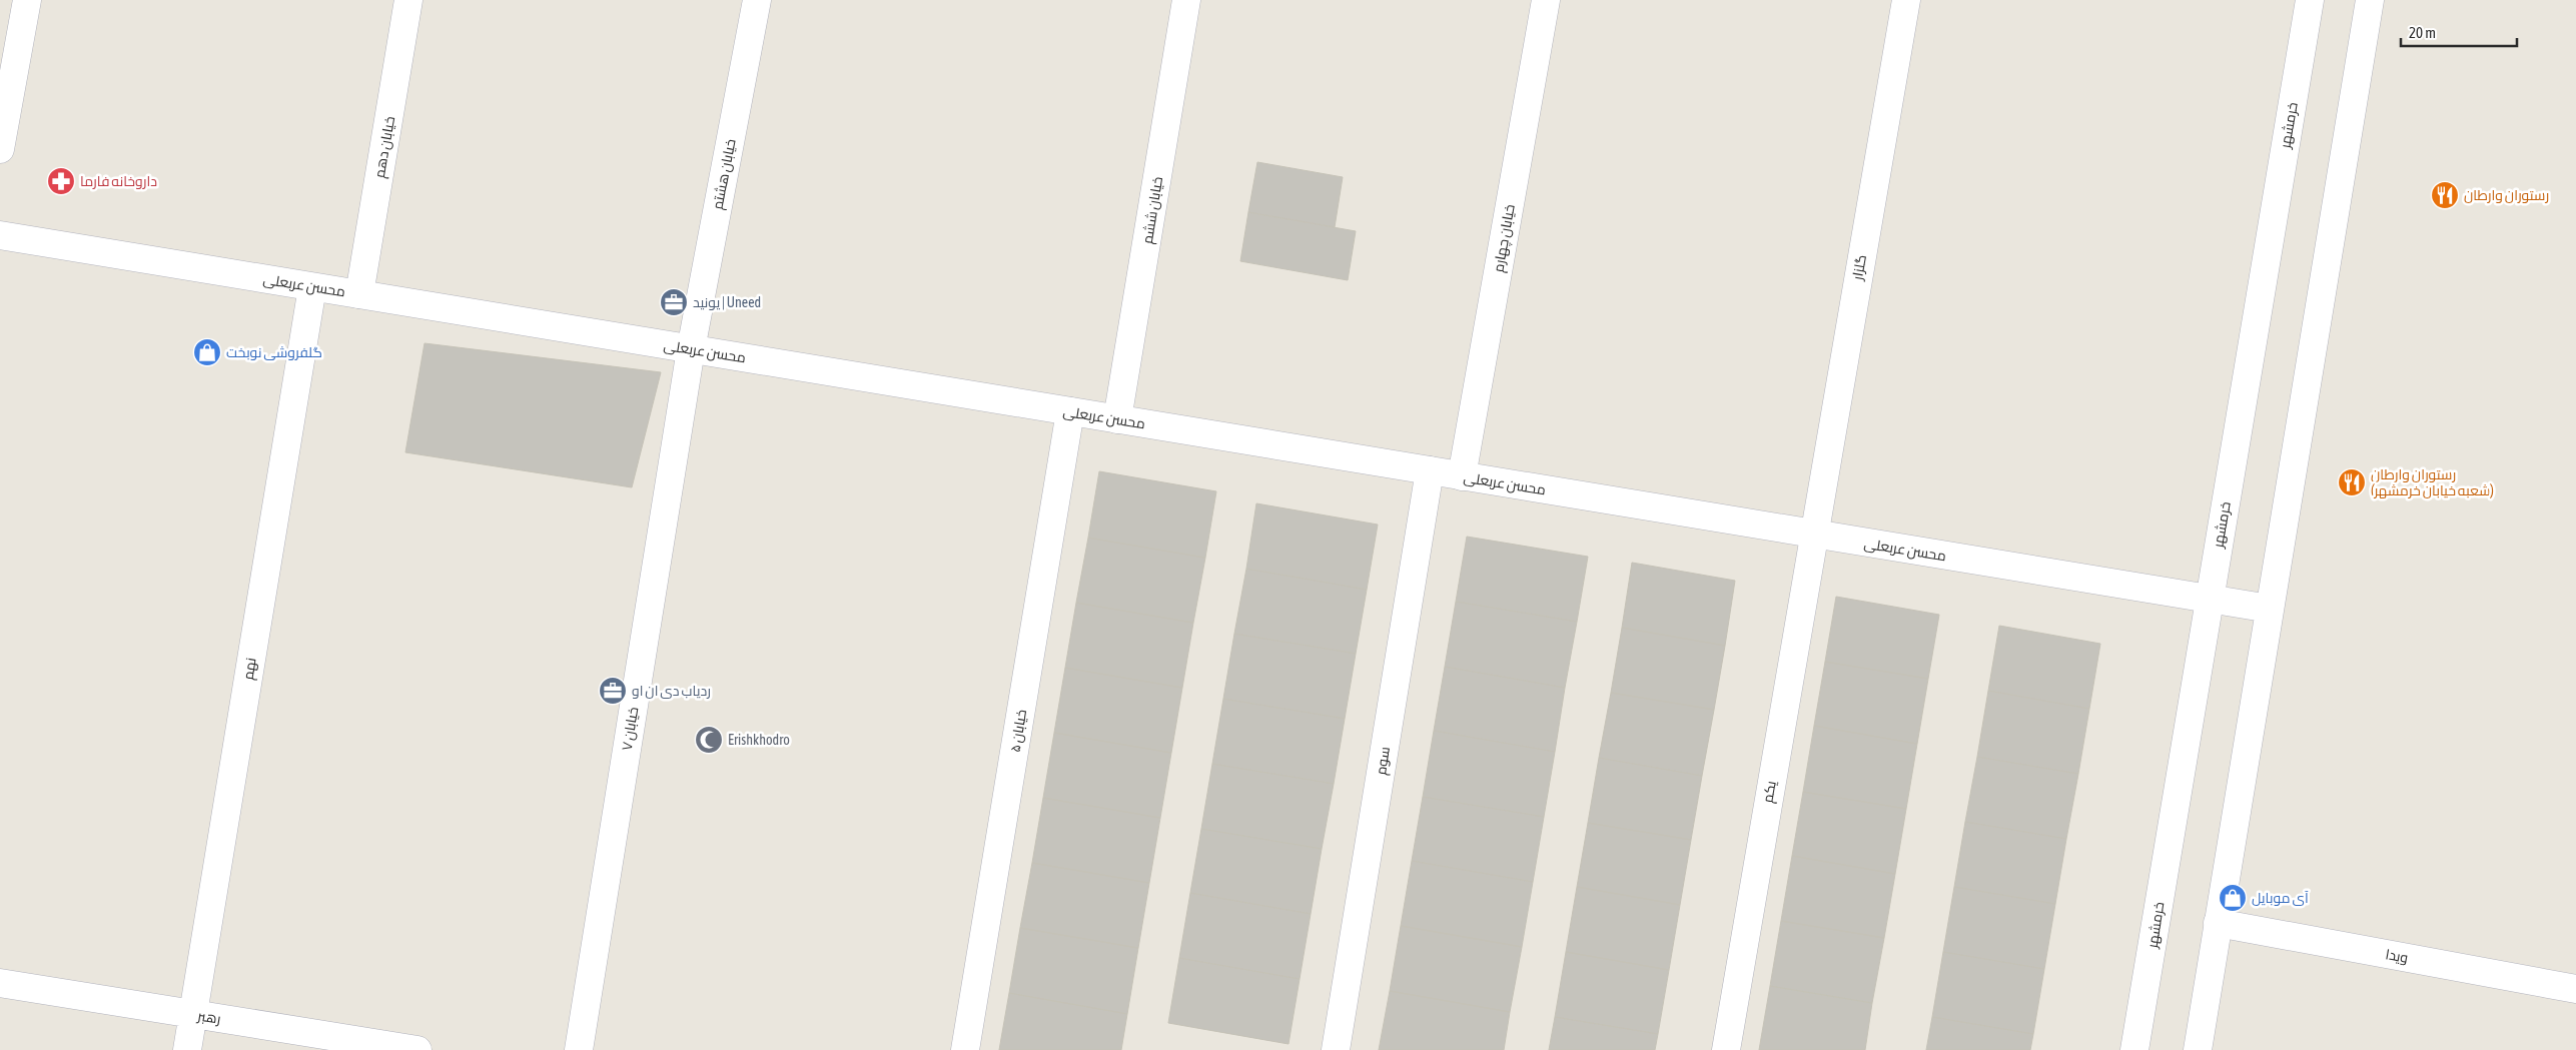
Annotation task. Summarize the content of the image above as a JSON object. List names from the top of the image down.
{
  "streets": {
    "street": [
      "خرمشهر",
      "خیابان دهم",
      "خیابان هشتم",
      "خیابان ششم",
      "خیابان چهارم",
      "گلزار",
      "محسن عربعلی",
      "نهم",
      "خیابان ۷",
      "خیابان ۵",
      "سوم",
      "یکم",
      "ویدا",
      "رهبر"
    ]
  },
  "crossings": [
    ["خرمشهر", "محسن عربعلی"],
    ["خیابان دهم", "محسن عربعلی"],
    ["خیابان هشتم", "محسن عربعلی"],
    ["خیابان هشتم", "خیابان ۷"],
    ["خیابان ششم", "محسن عربعلی"],
    ["خیابان چهارم", "محسن عربعلی"],
    ["گلزار", "محسن عربعلی"],
    ["گلزار", "یکم"],
    ["محسن عربعلی", "نهم"],
    ["محسن عربعلی", "خیابان ۷"],
    ["محسن عربعلی", "خیابان ۵"],
    ["محسن عربعلی", "سوم"],
    ["محسن عربعلی", "یکم"],
    ["نهم", "رهبر"]
  ],
  "places": {
    "pharmacy": ["داروخانه فارما"],
    "restaurant": ["رستوران وارطان", "رستوران وارطان (شعبه خیابان خرمشهر)"],
    "office": ["یونید | Uneed", "ردیاب دی ان او"],
    "shop": ["گلفروشی نوبخت", "آی موبایل"],
    "mosque": ["Erishkhodro"]
  },
  "scale_bar": "20 m"
}
